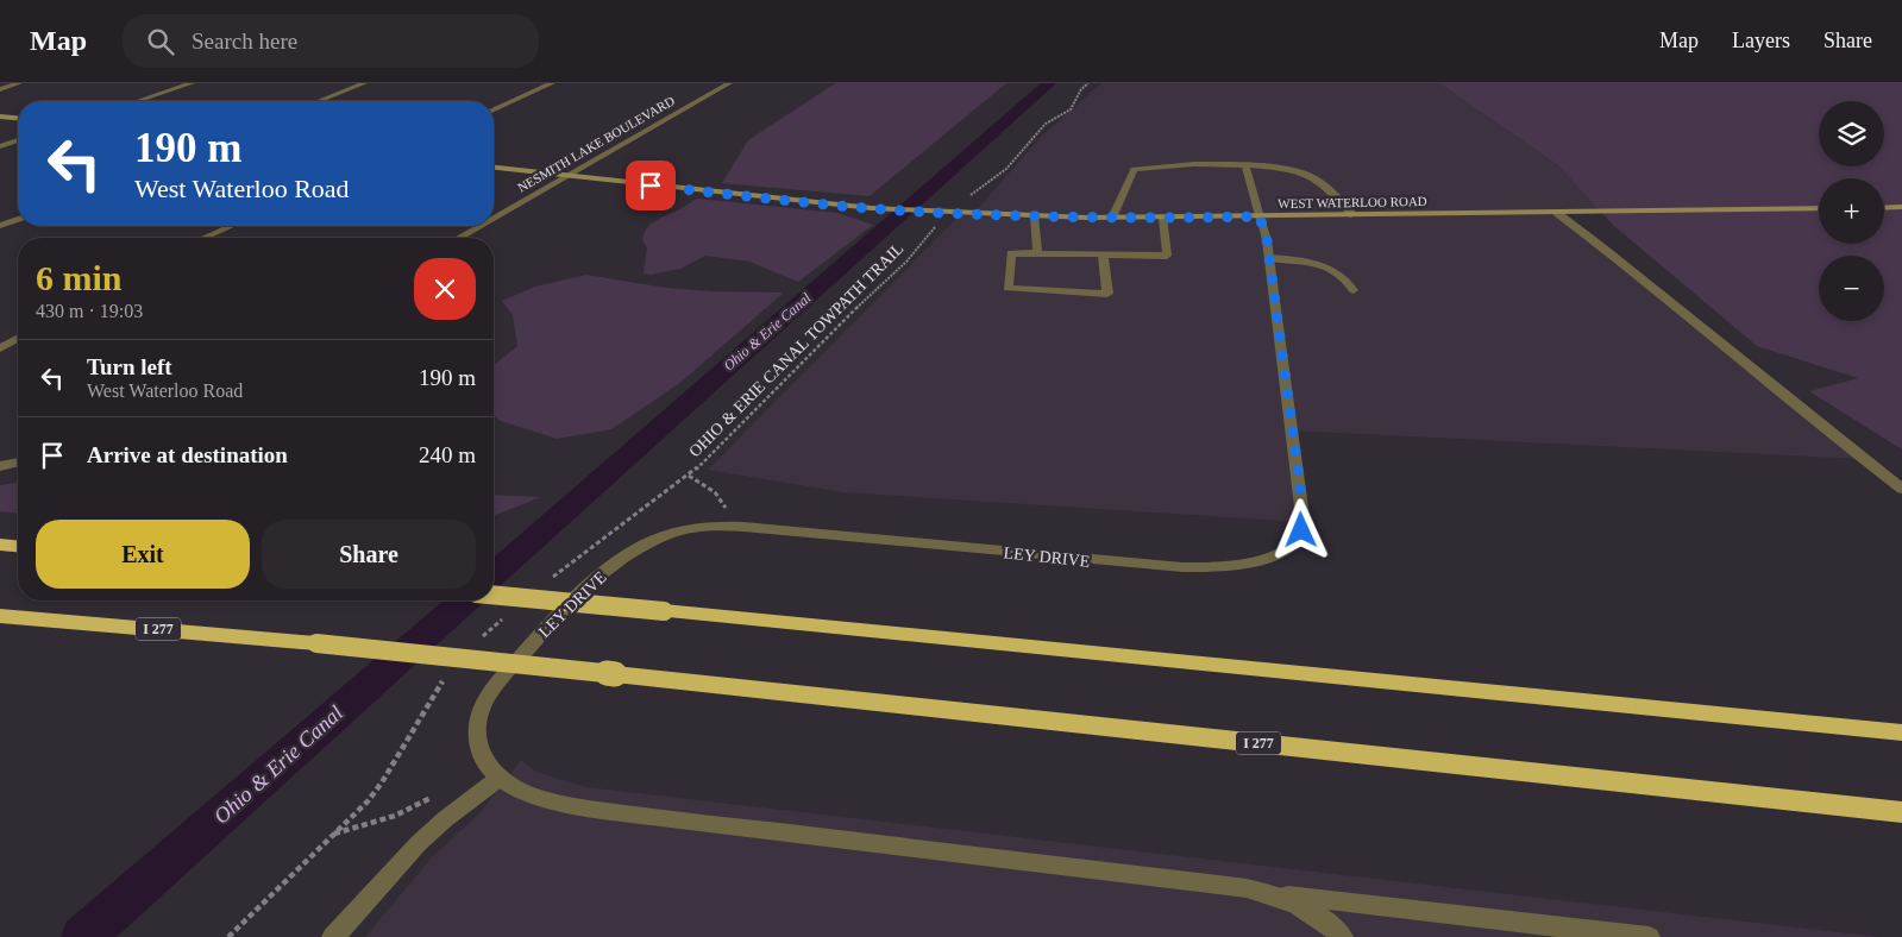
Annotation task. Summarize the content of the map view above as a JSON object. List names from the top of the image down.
{
  "streets": {
    "highway": ["I 277"],
    "main road": ["WEST WATERLOO ROAD"],
    "street": ["NESMITH LAKE BOULEVARD", "LEY DRIVE"],
    "path": ["OHIO & ERIE CANAL TOWPATH TRAIL"]
  },
  "crossings": [
    ["NESMITH LAKE BOULEVARD", "WEST WATERLOO ROAD"],
    ["WEST WATERLOO ROAD", "LEY DRIVE"]
  ],
  "water": ["Ohio & Erie Canal"],
  "page": {
    "header": "Map",
    "search": "Search here",
    "nav": ["Map", "Layers", "Share"],
    "map_buttons": ["+", "−"],
    "turn": ["190 m", "West Waterloo Road"],
    "heading": ["6 min", "430 m · 19:03"],
    "list": [
      {
        "name": "Turn left",
        "note": "West Waterloo Road",
        "value": "190 m"
      },
      {
        "name": "Arrive at destination",
        "value": "240 m"
      }
    ],
    "buttons": ["Exit", "Share"]
  }
}
